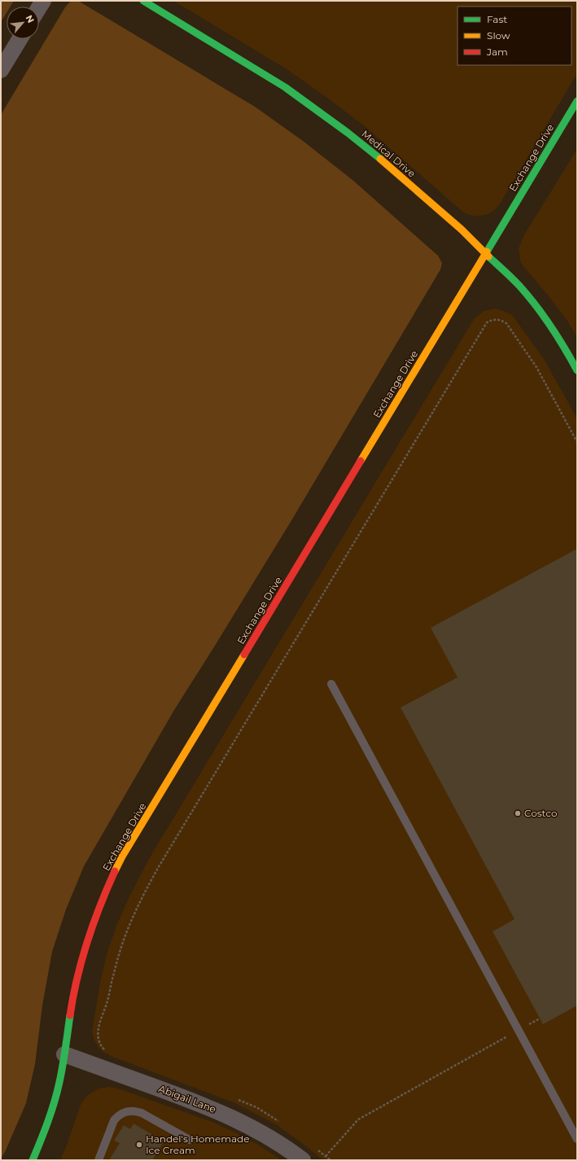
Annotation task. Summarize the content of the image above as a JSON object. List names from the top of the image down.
{
  "streets": {
    "street": ["Medical Drive", "Exchange Drive", "Abigail Lane"]
  },
  "crossings": [
    ["Medical Drive", "Exchange Drive"],
    ["Exchange Drive", "Abigail Lane"]
  ],
  "places": ["Costco", "Handel's Homemade Ice Cream"],
  "legend": ["Fast", "Slow", "Jam"],
  "north": "top right"
}
